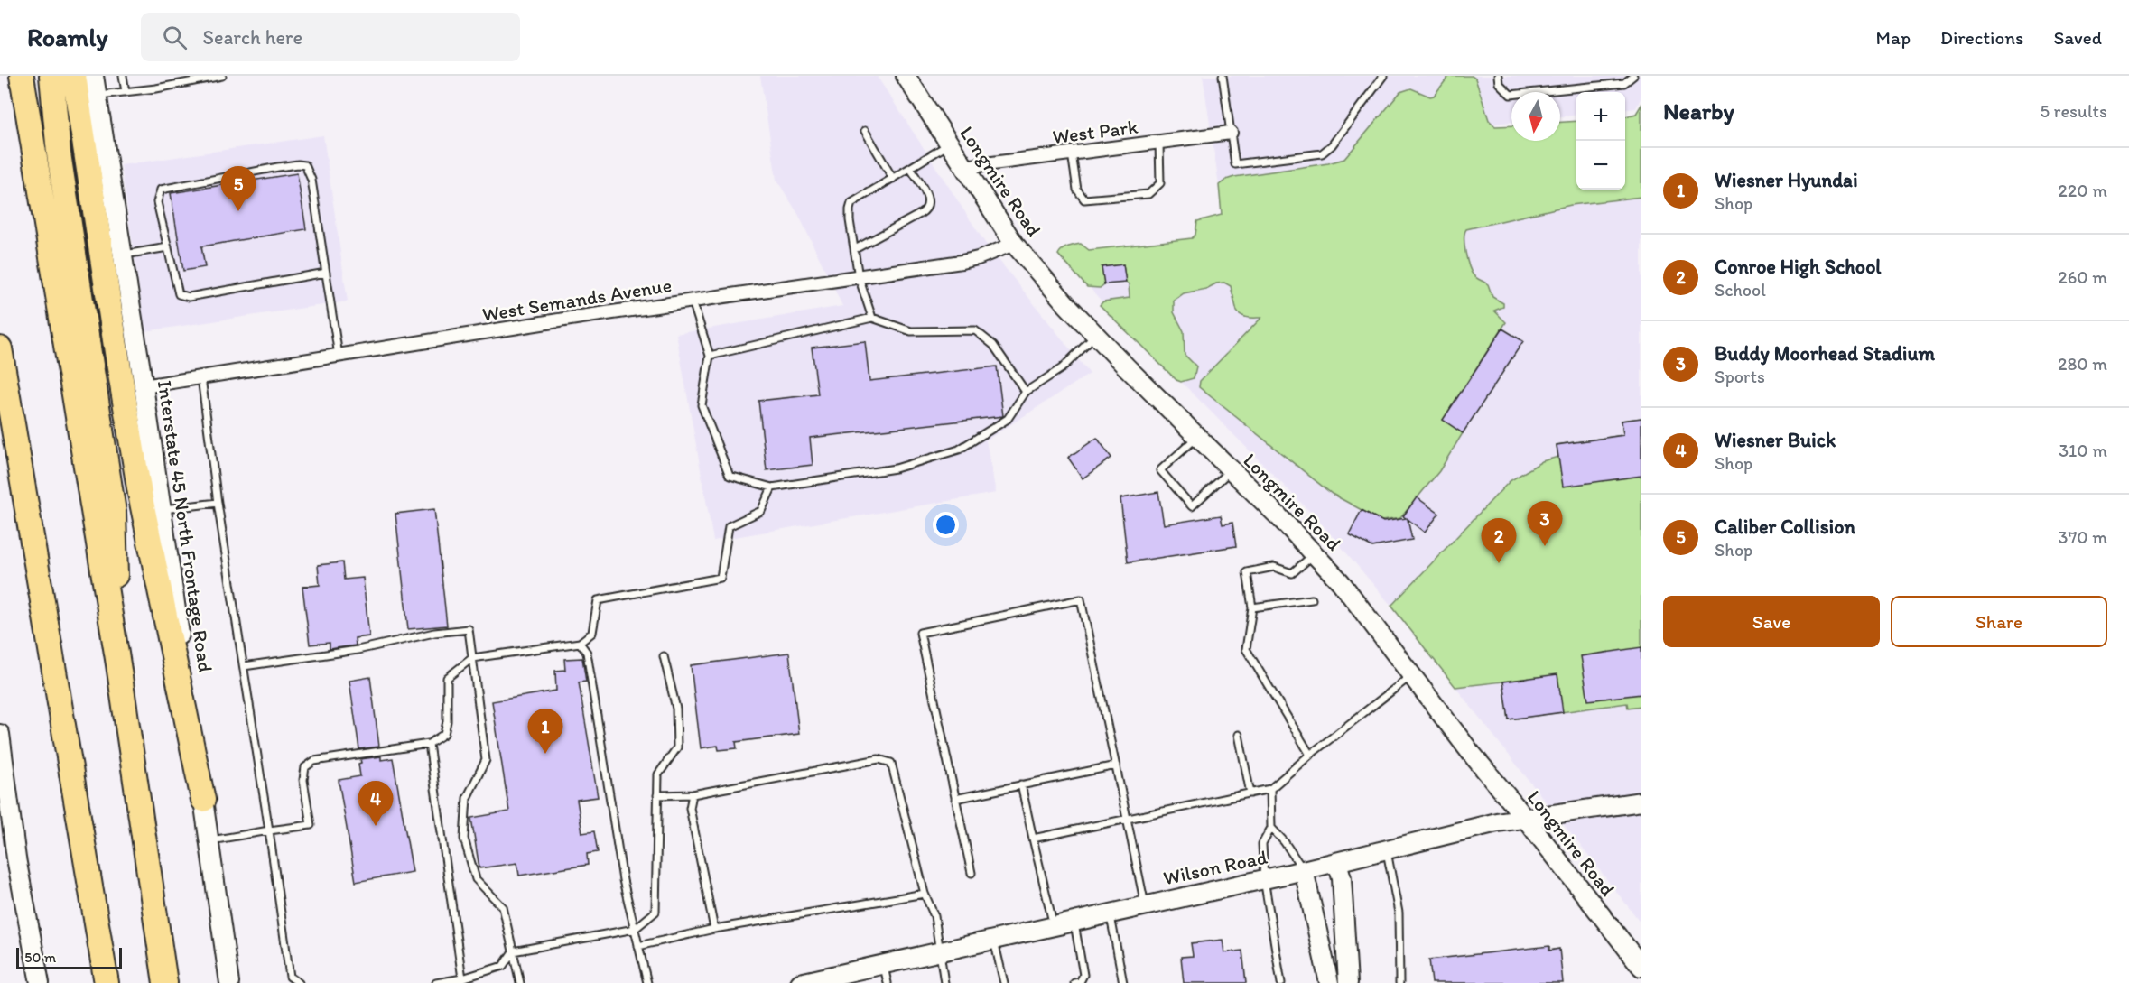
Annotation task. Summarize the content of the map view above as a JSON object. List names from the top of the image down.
{
  "streets": {
    "main road": ["Longmire Road", "Interstate 45 North Frontage Road", "Wilson Road"],
    "street": ["West Park", "West Semands Avenue"]
  },
  "crossings": [
    ["West Park", "Longmire Road"],
    ["Longmire Road", "West Semands Avenue"],
    ["Longmire Road", "Wilson Road"],
    ["West Semands Avenue", "Interstate 45 North Frontage Road"]
  ],
  "scale_bar": "50 m",
  "north": "bottom",
  "page": {
    "header": "Roamly",
    "search": "Search here",
    "nav": ["Map", "Directions", "Saved"],
    "heading": ["Nearby", "5 results"],
    "map_buttons": ["+", "−"],
    "list": [
      {
        "mark": "1",
        "name": "Wiesner Hyundai",
        "note": "Shop",
        "value": "220 m"
      },
      {
        "mark": "2",
        "name": "Conroe High School",
        "note": "School",
        "value": "260 m"
      },
      {
        "mark": "3",
        "name": "Buddy Moorhead Stadium",
        "note": "Sports",
        "value": "280 m"
      },
      {
        "mark": "4",
        "name": "Wiesner Buick",
        "note": "Shop",
        "value": "310 m"
      },
      {
        "mark": "5",
        "name": "Caliber Collision",
        "note": "Shop",
        "value": "370 m"
      }
    ],
    "pins": [
      "5",
      "3",
      "2",
      "1",
      "4"
    ],
    "buttons": ["Save", "Share"],
    "scale": "50 m"
  }
}
